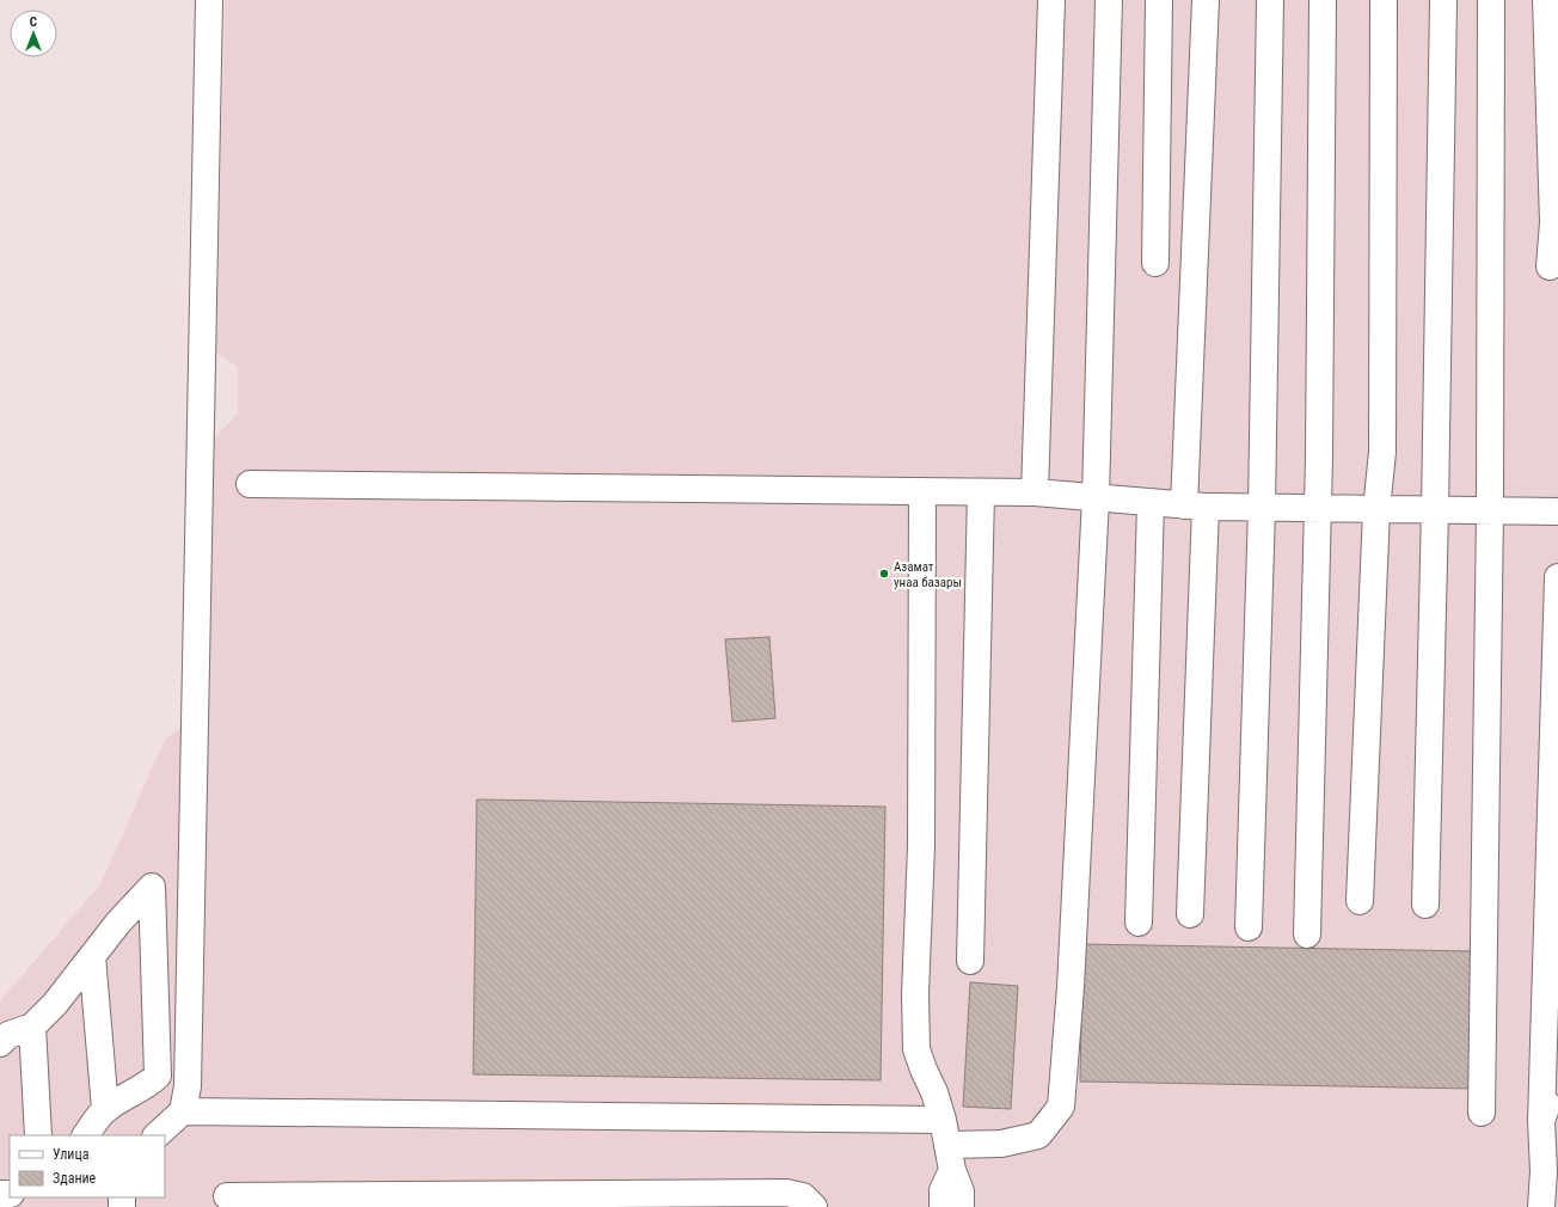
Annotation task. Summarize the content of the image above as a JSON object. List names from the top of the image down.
{
  "places": ["Азамат унаа базары"],
  "legend": ["Улица", "Здание"],
  "north": "top"
}
